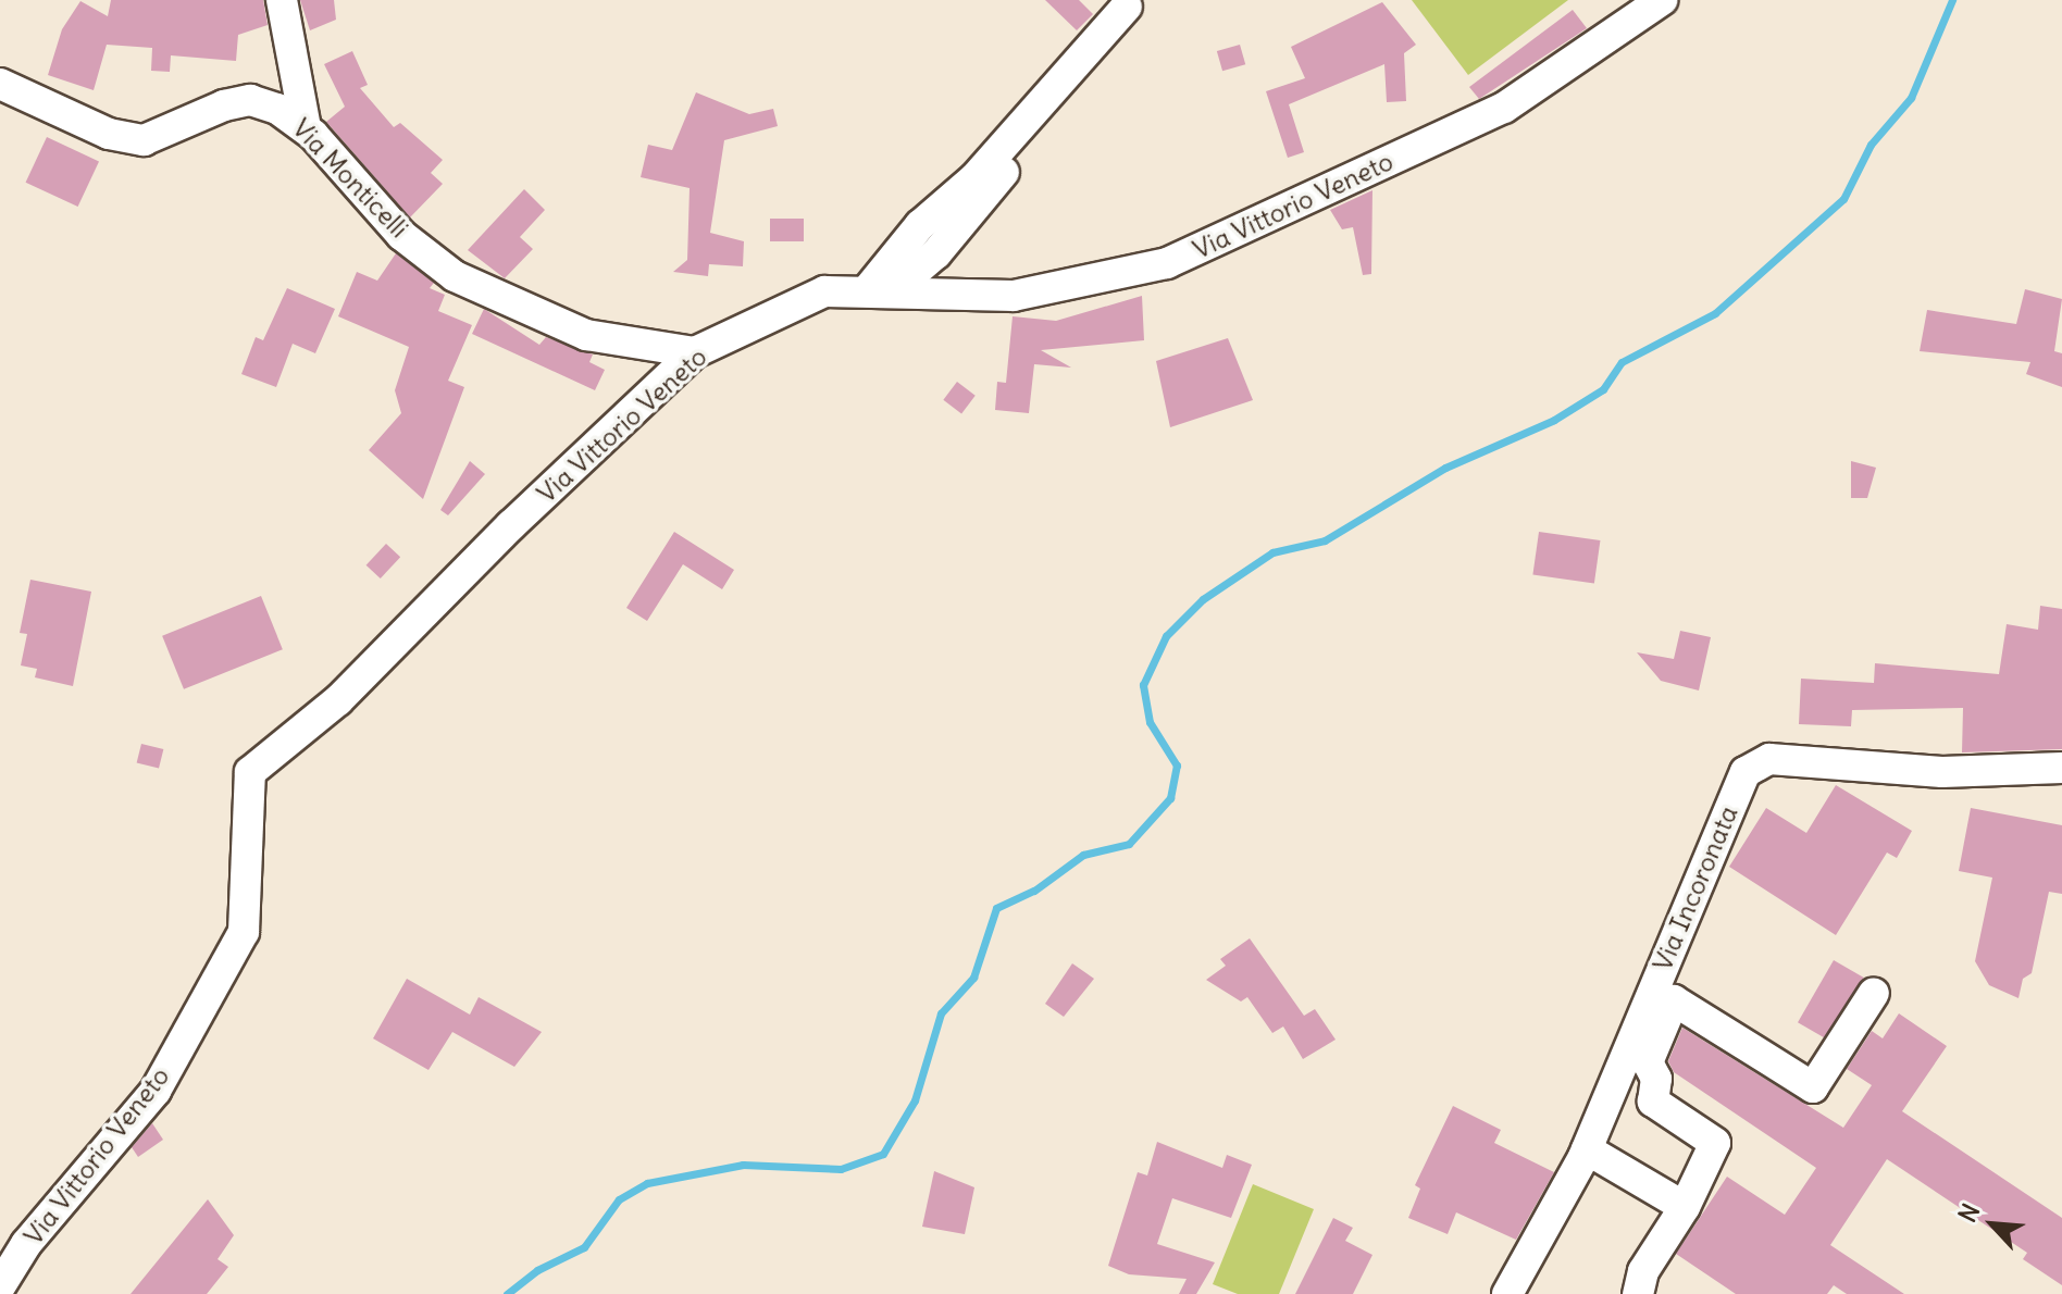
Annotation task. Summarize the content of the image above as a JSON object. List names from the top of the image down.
{
  "streets": {
    "street": ["Via Monticelli", "Via Vittorio Veneto", "Via Incoronata"]
  },
  "crossings": [
    ["Via Monticelli", "Via Vittorio Veneto"]
  ],
  "north": "top left"
}
